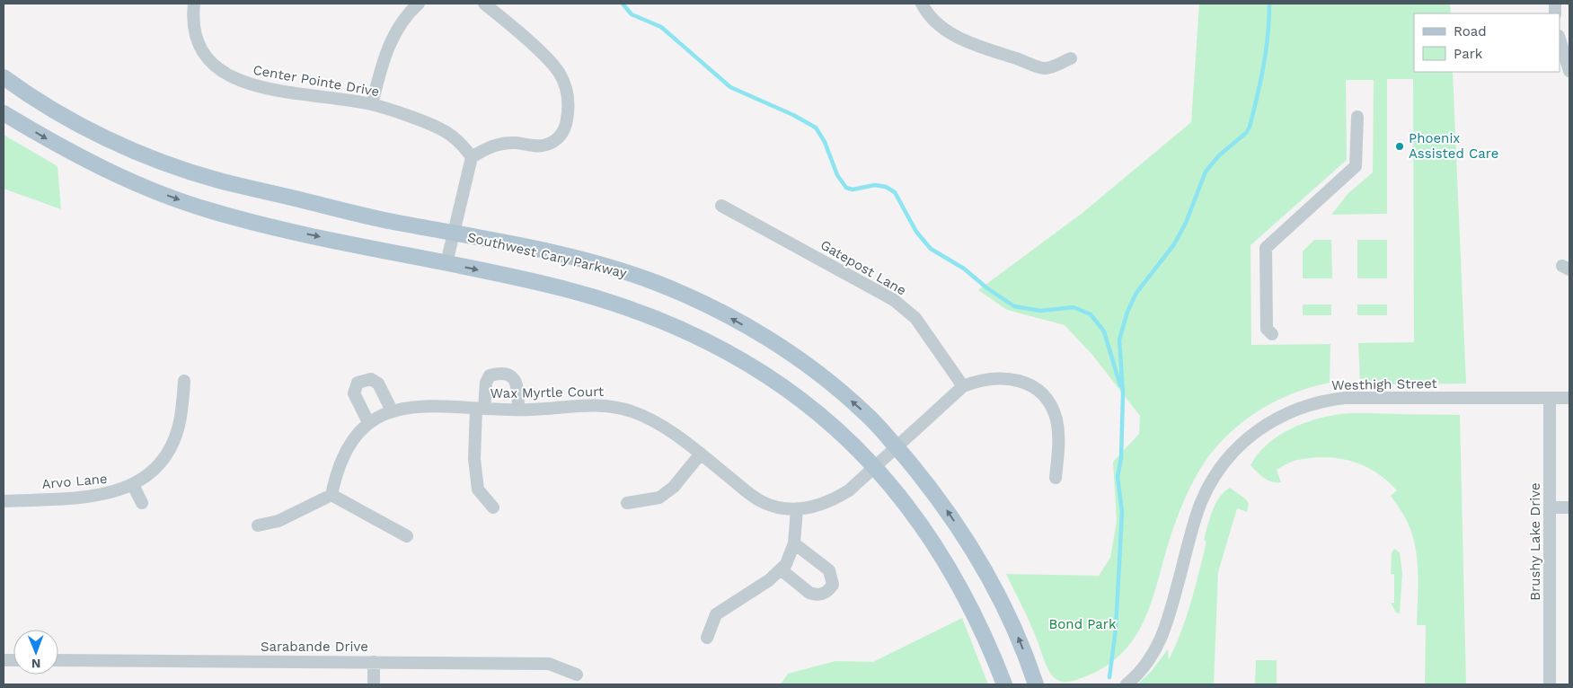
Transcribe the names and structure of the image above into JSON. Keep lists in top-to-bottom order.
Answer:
{
  "streets": {
    "main road": ["Southwest Cary Parkway"],
    "street": [
      "Center Pointe Drive",
      "Gatepost Lane",
      "Westhigh Street",
      "Wax Myrtle Court",
      "Arvo Lane",
      "Brushy Lake Drive",
      "Sarabande Drive"
    ]
  },
  "crossings": [
    ["Southwest Cary Parkway", "Wax Myrtle Court"],
    ["Gatepost Lane", "Wax Myrtle Court"],
    ["Westhigh Street", "Brushy Lake Drive"]
  ],
  "parks": ["Bond Park"],
  "places": ["Phoenix Assisted Care"],
  "legend": ["Road", "Park"],
  "north": "bottom"
}
